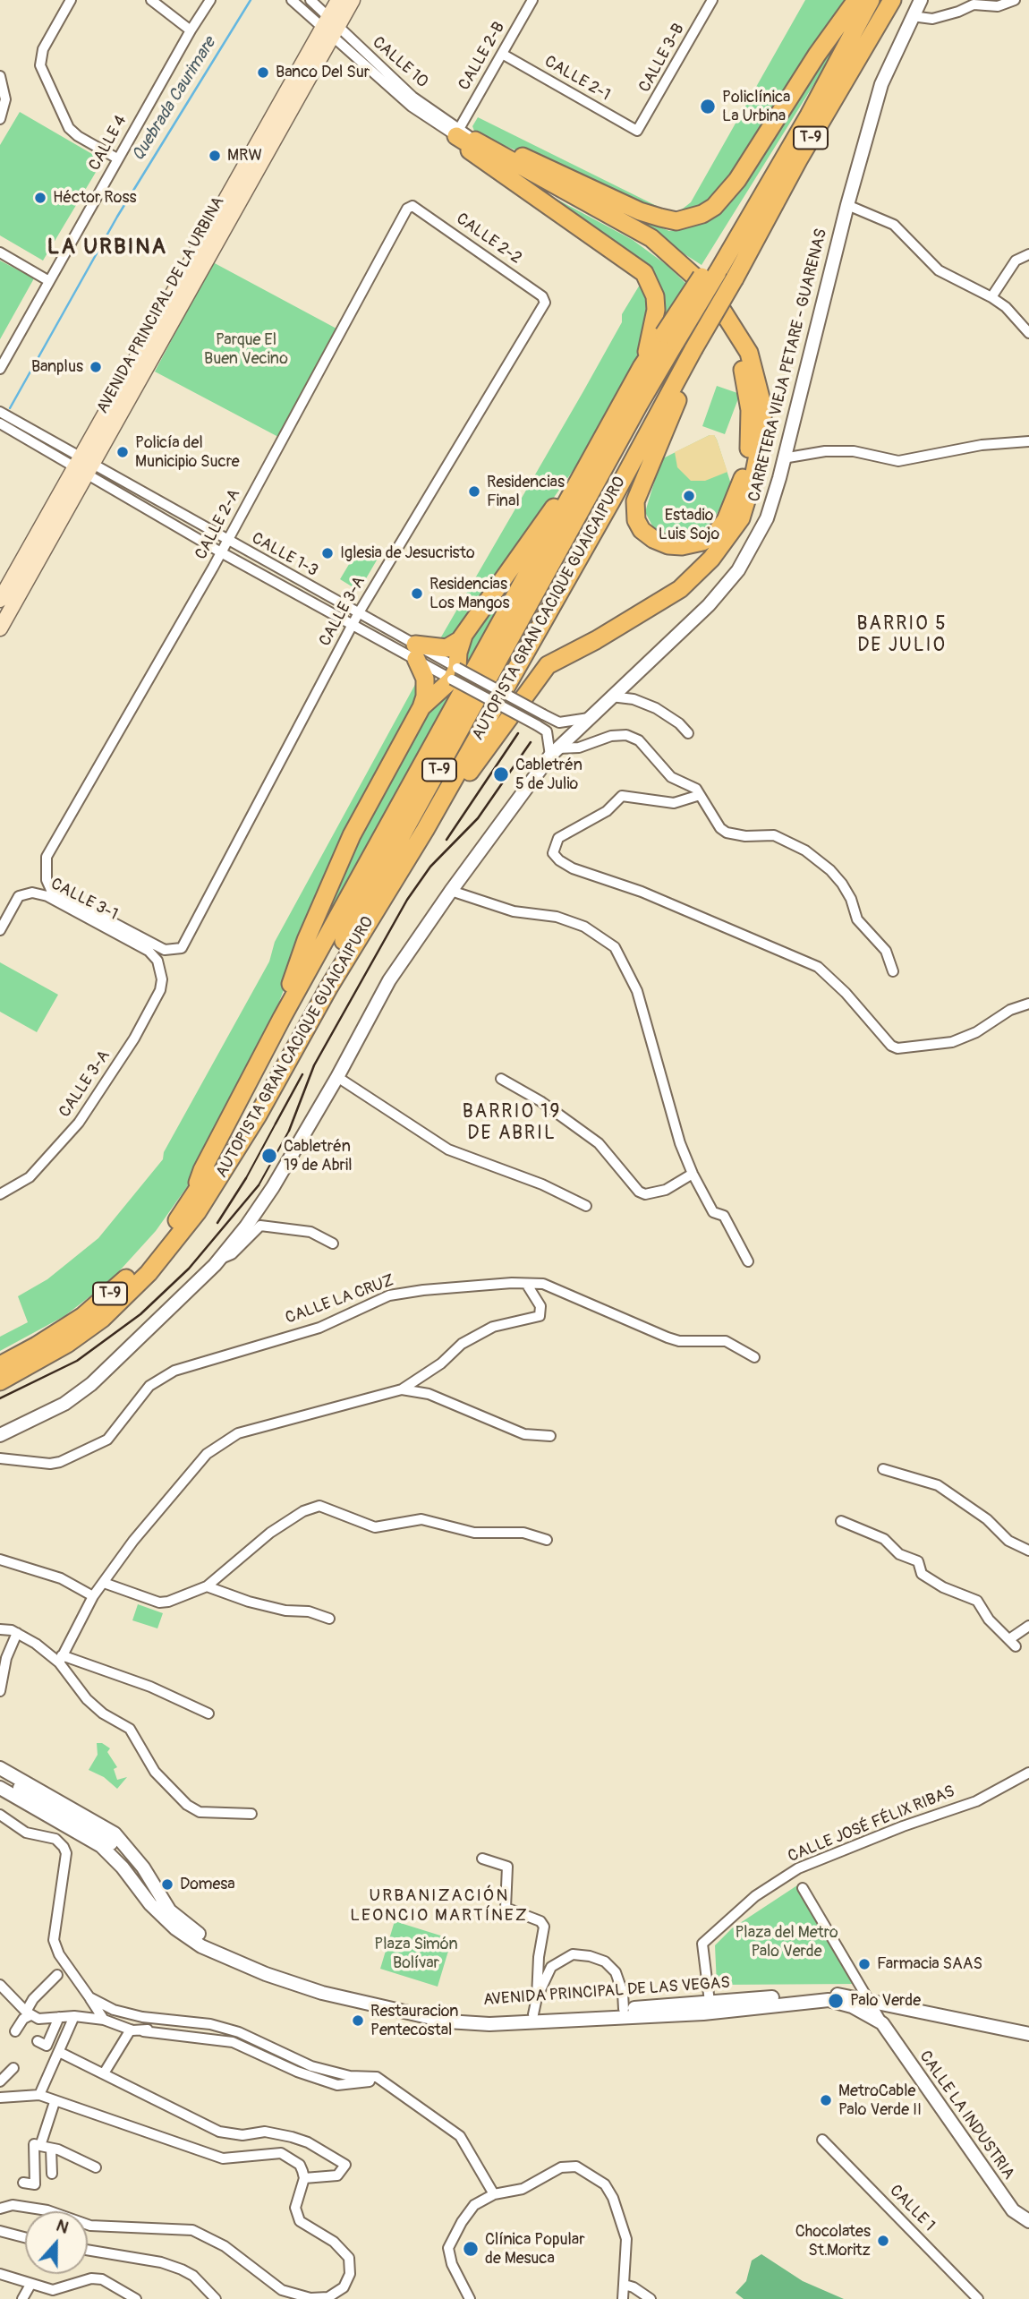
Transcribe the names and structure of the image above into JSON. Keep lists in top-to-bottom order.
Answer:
{
  "streets": {
    "highway": ["T-9", "AUTOPISTA GRAN CACIQUE GUAICAIPURO"],
    "main road": ["AVENIDA PRINCIPAL DE LA URBINA"],
    "street": [
      "CALLE 2-B",
      "CALLE 3-B",
      "CALLE 10",
      "CALLE 2-1",
      "CALLE 4",
      "CALLE 2-2",
      "CARRETERA VIEJA PETARE - GUARENAS",
      "CALLE 2-A",
      "CALLE 1-3",
      "CALLE 3-A",
      "CALLE 3-1",
      "CALLE LA CRUZ",
      "CALLE JOSÉ FÉLIX RIBAS",
      "AVENIDA PRINCIPAL DE LAS VEGAS",
      "CALLE LA INDUSTRIA",
      "CALLE 1"
    ]
  },
  "crossings": [
    ["CALLE 2-B", "CALLE 10"],
    ["CALLE 2-B", "CALLE 2-1"],
    ["CALLE 3-B", "CALLE 2-1"],
    ["CALLE 10", "AVENIDA PRINCIPAL DE LA URBINA"],
    ["CALLE 2-2", "CALLE 2-A"],
    ["CALLE 2-2", "CALLE 3-A"],
    ["AVENIDA PRINCIPAL DE LA URBINA", "CALLE 1-3"],
    ["CALLE 2-A", "CALLE 1-3"],
    ["CALLE 2-A", "CALLE 3-A"],
    ["CALLE 1-3", "CALLE 3-A"],
    ["CALLE 3-A", "CALLE 3-1"],
    ["CALLE JOSÉ FÉLIX RIBAS", "AVENIDA PRINCIPAL DE LAS VEGAS"],
    ["AVENIDA PRINCIPAL DE LAS VEGAS", "CALLE LA INDUSTRIA"]
  ],
  "districts": [
    "LA URBINA",
    "BARRIO 5 DE JULIO",
    "BARRIO 19 DE ABRIL",
    "URBANIZACIÓN LEONCIO MARTÍNEZ"
  ],
  "water": ["Quebrada Caurimare"],
  "parks": ["Parque El Buen Vecino", "Plaza del Metro Palo Verde", "Plaza Simón Bolívar"],
  "places": [
    "Banco Del Sur",
    "Policlínica La Urbina",
    "MRW",
    "Héctor Ross",
    "Banplus",
    "Policía del Municipio Sucre",
    "Residencias Final",
    "Estadio Luis Sojo",
    "Iglesia de Jesucristo",
    "Residencias Los Mangos",
    "Cabletrén 5 de Julio",
    "Cabletrén 19 de Abril",
    "Domesa",
    "Farmacia SAAS",
    "Palo Verde",
    "Restauracion Pentecostal",
    "MetroCable Palo Verde II",
    "Chocolates St.Moritz",
    "Clínica Popular de Mesuca"
  ],
  "north": "top"
}
